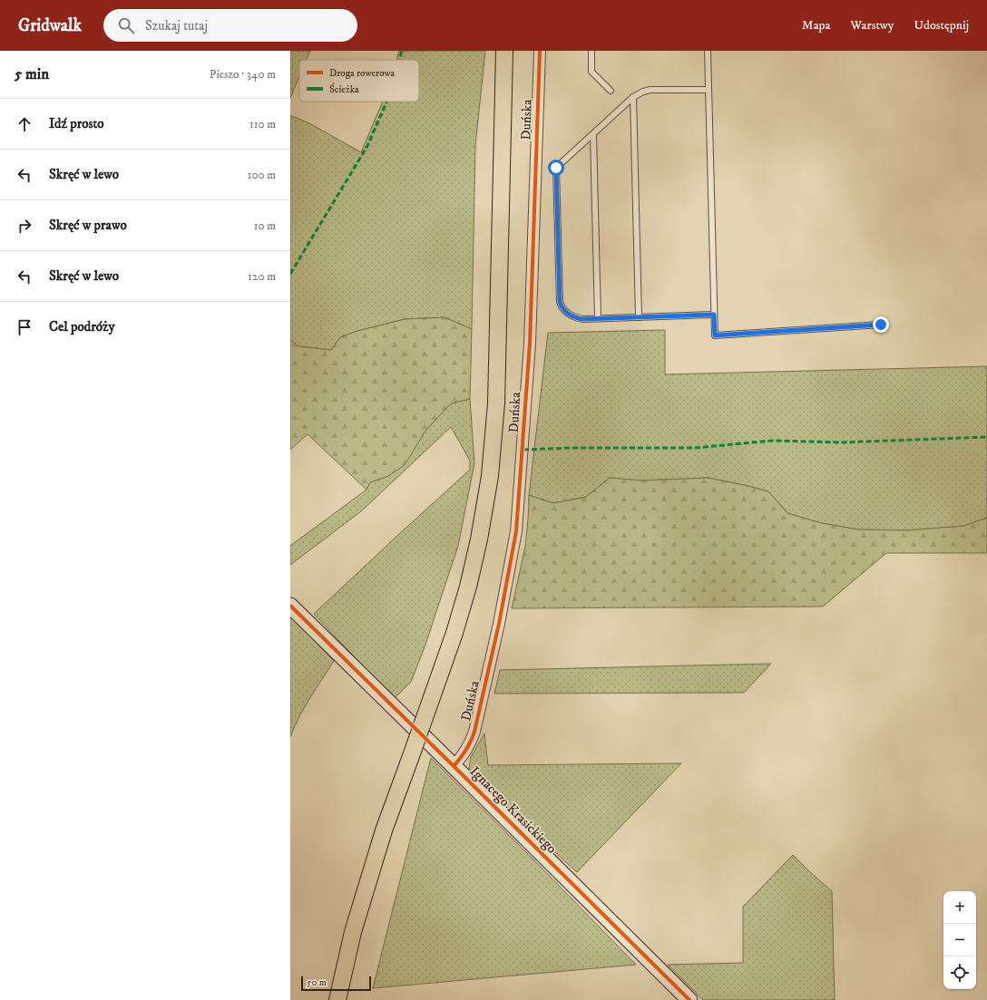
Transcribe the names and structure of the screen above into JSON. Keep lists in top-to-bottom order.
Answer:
{
  "streets": {
    "street": ["Duńska", "Ignacego Krasickiego"]
  },
  "crossings": [
    ["Duńska", "Ignacego Krasickiego"]
  ],
  "legend": ["Droga rowerowa", "Ścieżka"],
  "scale_bar": "50 m",
  "page": {
    "header": "Gridwalk",
    "search": "Szukaj tutaj",
    "nav": ["Mapa", "Warstwy", "Udostępnij"],
    "heading": ["5 min", "Pieszo · 340 m"],
    "list": [
      ["Idź prosto", "110 m"],
      ["Skręć w lewo", "100 m"],
      ["Skręć w prawo", "10 m"],
      ["Skręć w lewo", "120 m"],
      "Cel podróży"
    ],
    "map_buttons": ["+", "−"],
    "scale": "50 m"
  }
}
